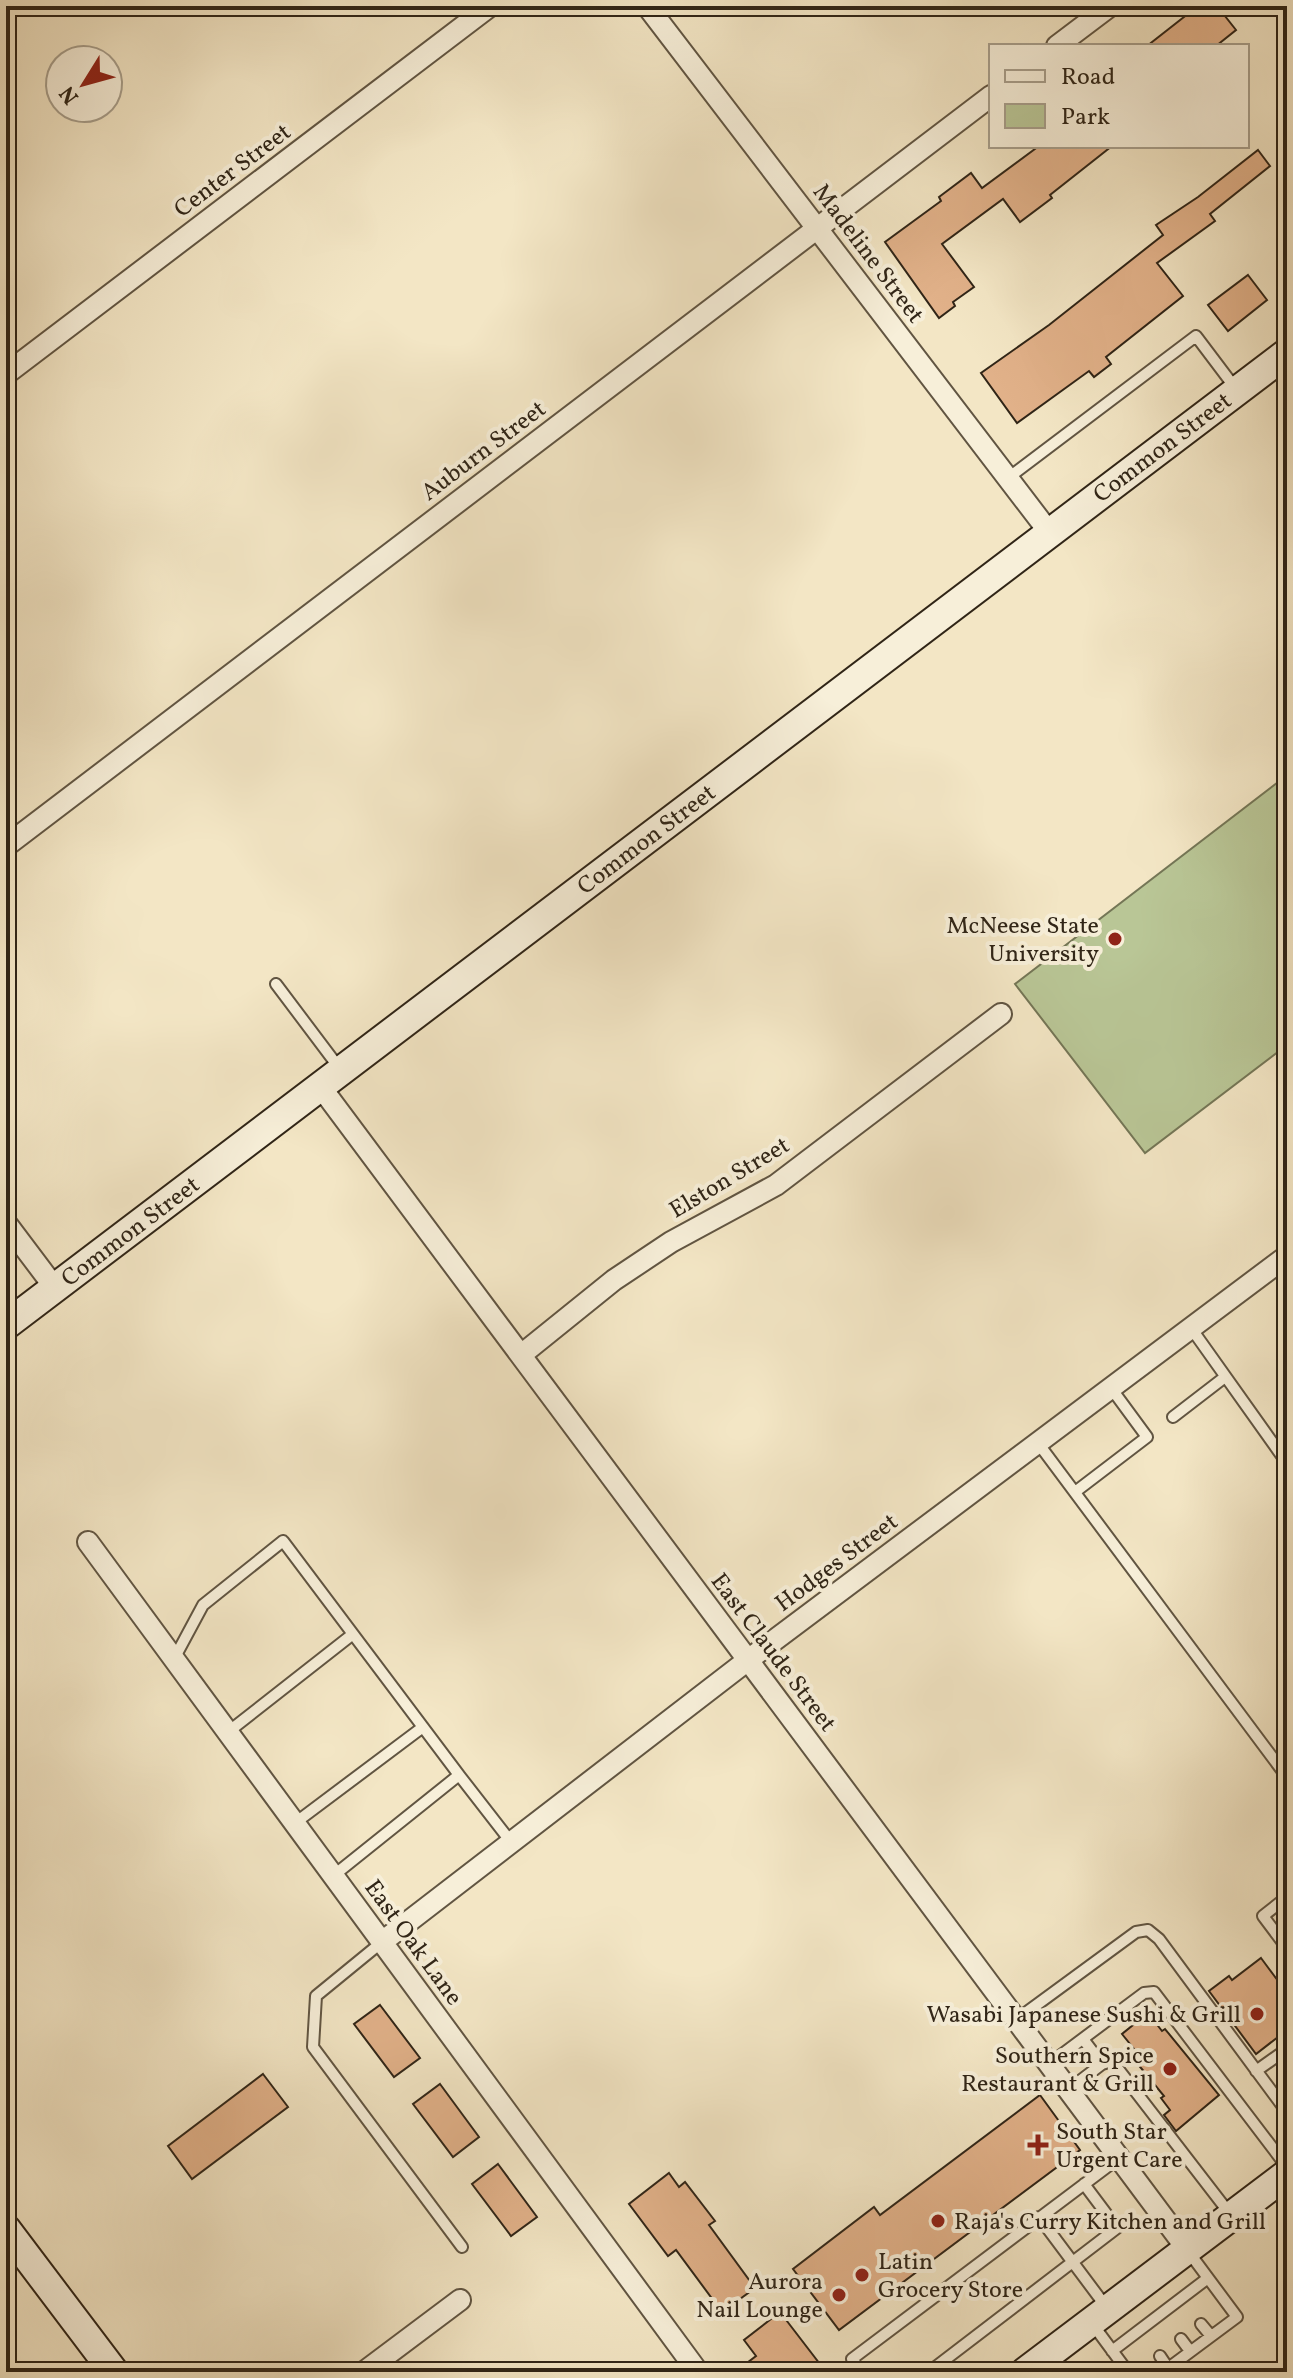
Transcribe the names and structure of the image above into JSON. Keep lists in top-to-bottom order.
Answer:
{
  "streets": {
    "street": [
      "Center Street",
      "Madeline Street",
      "Common Street",
      "Auburn Street",
      "Elston Street",
      "Hodges Street",
      "East Claude Street",
      "East Oak Lane"
    ]
  },
  "crossings": [
    ["Madeline Street", "Common Street"],
    ["Madeline Street", "Auburn Street"],
    ["Common Street", "East Claude Street"],
    ["Elston Street", "East Claude Street"],
    ["Hodges Street", "East Claude Street"],
    ["Hodges Street", "East Oak Lane"]
  ],
  "places": {
    "other": [
      "McNeese State University",
      "Wasabi Japanese Sushi & Grill",
      "Southern Spice Restaurant & Grill",
      "Raja's Curry Kitchen and Grill",
      "Latin Grocery Store",
      "Aurora Nail Lounge"
    ],
    "health": ["South Star Urgent Care"]
  },
  "legend": ["Road", "Park"],
  "north": "bottom left"
}
